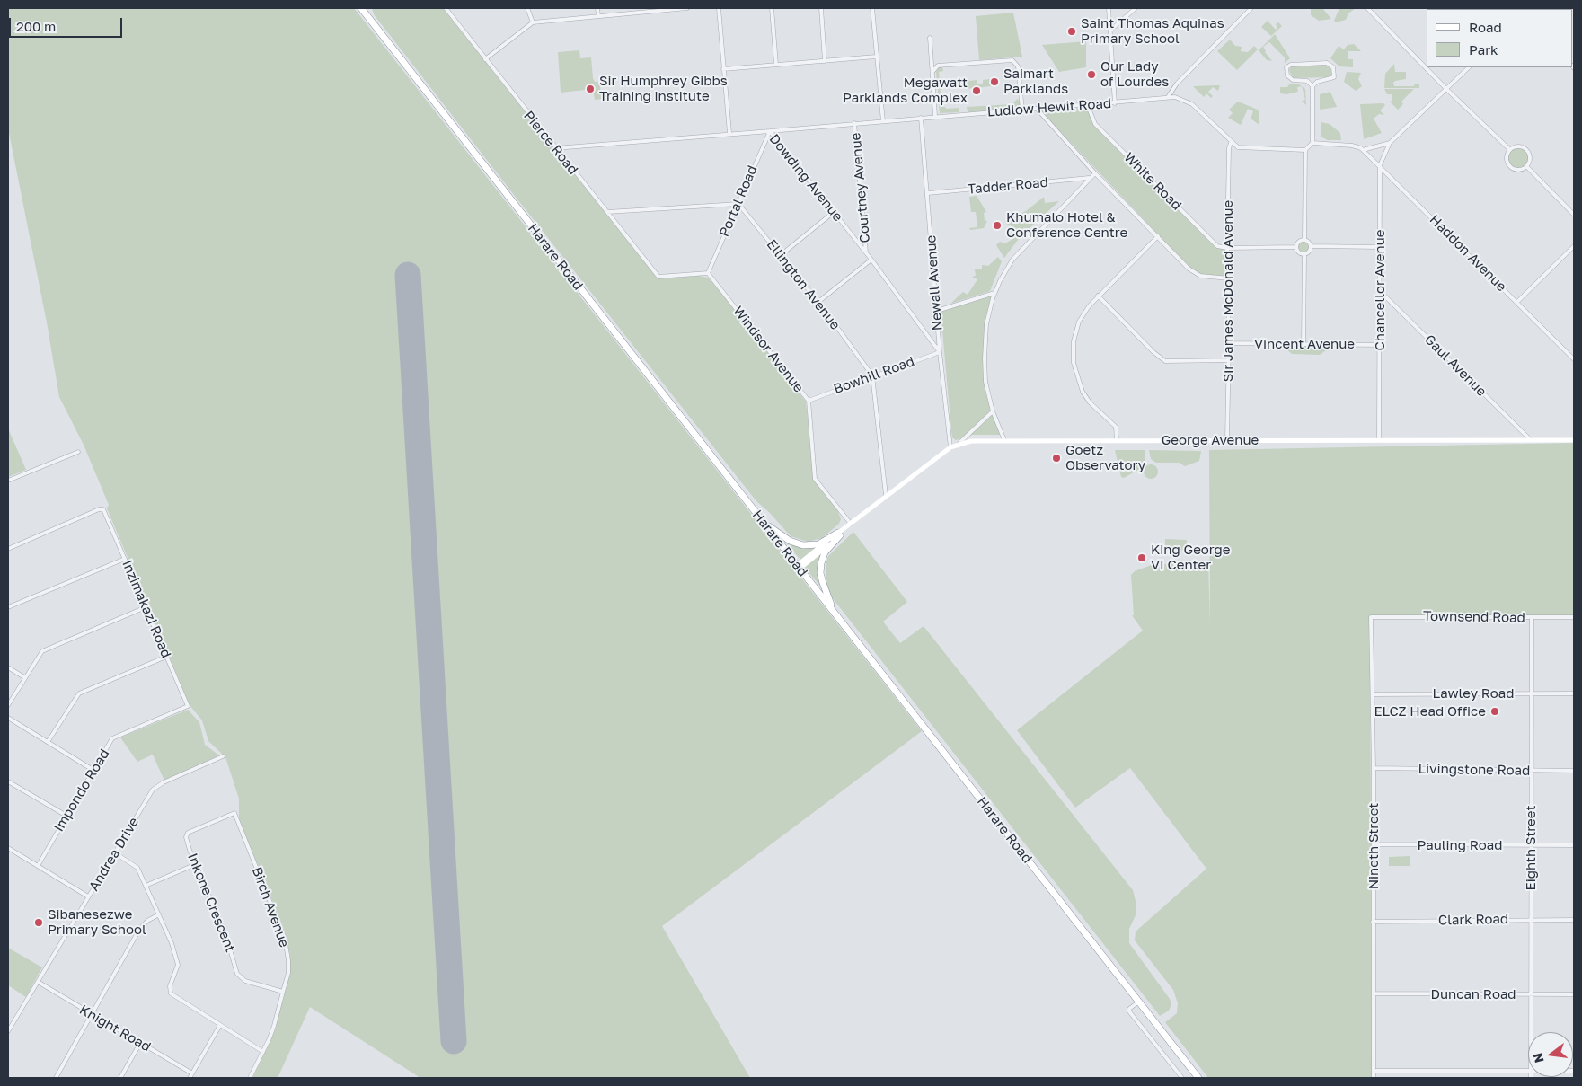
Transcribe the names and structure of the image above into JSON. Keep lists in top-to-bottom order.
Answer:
{
  "streets": {
    "highway": ["Harare Road"],
    "main road": ["George Avenue"],
    "street": [
      "Ludlow Hewit Road",
      "Pierce Road",
      "Dowding Avenue",
      "White Road",
      "Tadder Road",
      "Courtney Avenue",
      "Portal Road",
      "Haddon Avenue",
      "Newall Avenue",
      "Ellington Avenue",
      "Chancellor Avenue",
      "Sir James McDonald Avenue",
      "Vincent Avenue",
      "Windsor Avenue",
      "Gaul Avenue",
      "Bowhill Road",
      "Inzimakazi Road",
      "Townsend Road",
      "Lawley Road",
      "Livingstone Road",
      "Impondo Road",
      "Pauling Road",
      "Nineth Street",
      "Eighth Street",
      "Andrea Drive",
      "Inkone Crescent",
      "Birch Avenue",
      "Clark Road",
      "Duncan Road",
      "Knight Road"
    ]
  },
  "crossings": [
    ["Ludlow Hewit Road", "Dowding Avenue"],
    ["Ludlow Hewit Road", "White Road"],
    ["Ludlow Hewit Road", "Courtney Avenue"],
    ["Ludlow Hewit Road", "Portal Road"],
    ["Ludlow Hewit Road", "Newall Avenue"],
    ["Pierce Road", "Dowding Avenue"],
    ["Pierce Road", "Portal Road"],
    ["Pierce Road", "Windsor Avenue"],
    ["Dowding Avenue", "Courtney Avenue"],
    ["Dowding Avenue", "Portal Road"],
    ["Dowding Avenue", "Newall Avenue"],
    ["Dowding Avenue", "Bowhill Road"],
    ["White Road", "Sir James McDonald Avenue"],
    ["Tadder Road", "Newall Avenue"],
    ["Portal Road", "Ellington Avenue"],
    ["Portal Road", "Windsor Avenue"],
    ["Haddon Avenue", "Chancellor Avenue"],
    ["Harare Road", "George Avenue"],
    ["Newall Avenue", "Bowhill Road"],
    ["Newall Avenue", "George Avenue"],
    ["Ellington Avenue", "Bowhill Road"],
    ["Ellington Avenue", "George Avenue"],
    ["Chancellor Avenue", "Vincent Avenue"],
    ["Chancellor Avenue", "Gaul Avenue"],
    ["Chancellor Avenue", "George Avenue"],
    ["Sir James McDonald Avenue", "Vincent Avenue"],
    ["Sir James McDonald Avenue", "George Avenue"],
    ["Windsor Avenue", "Bowhill Road"],
    ["Windsor Avenue", "George Avenue"],
    ["Gaul Avenue", "George Avenue"],
    ["Inzimakazi Road", "Impondo Road"],
    ["Townsend Road", "Nineth Street"],
    ["Townsend Road", "Eighth Street"],
    ["Lawley Road", "Nineth Street"],
    ["Lawley Road", "Eighth Street"],
    ["Livingstone Road", "Nineth Street"],
    ["Livingstone Road", "Eighth Street"],
    ["Pauling Road", "Nineth Street"],
    ["Pauling Road", "Eighth Street"],
    ["Nineth Street", "Clark Road"],
    ["Nineth Street", "Duncan Road"],
    ["Eighth Street", "Clark Road"],
    ["Eighth Street", "Duncan Road"],
    ["Andrea Drive", "Knight Road"],
    ["Inkone Crescent", "Birch Avenue"]
  ],
  "places": [
    "Saint Thomas Aquinas Primary School",
    "Our Lady of Lourdes",
    "Saimart Parklands",
    "Sir Humphrey Gibbs Training institute",
    "Megawatt Parklands Complex",
    "Khumalo Hotel & Conference Centre",
    "Goetz Observatory",
    "King George VI Center",
    "ELCZ Head Office",
    "Sibanesezwe Primary School"
  ],
  "legend": ["Road", "Park"],
  "scale_bar": "200 m",
  "north": "left"
}
